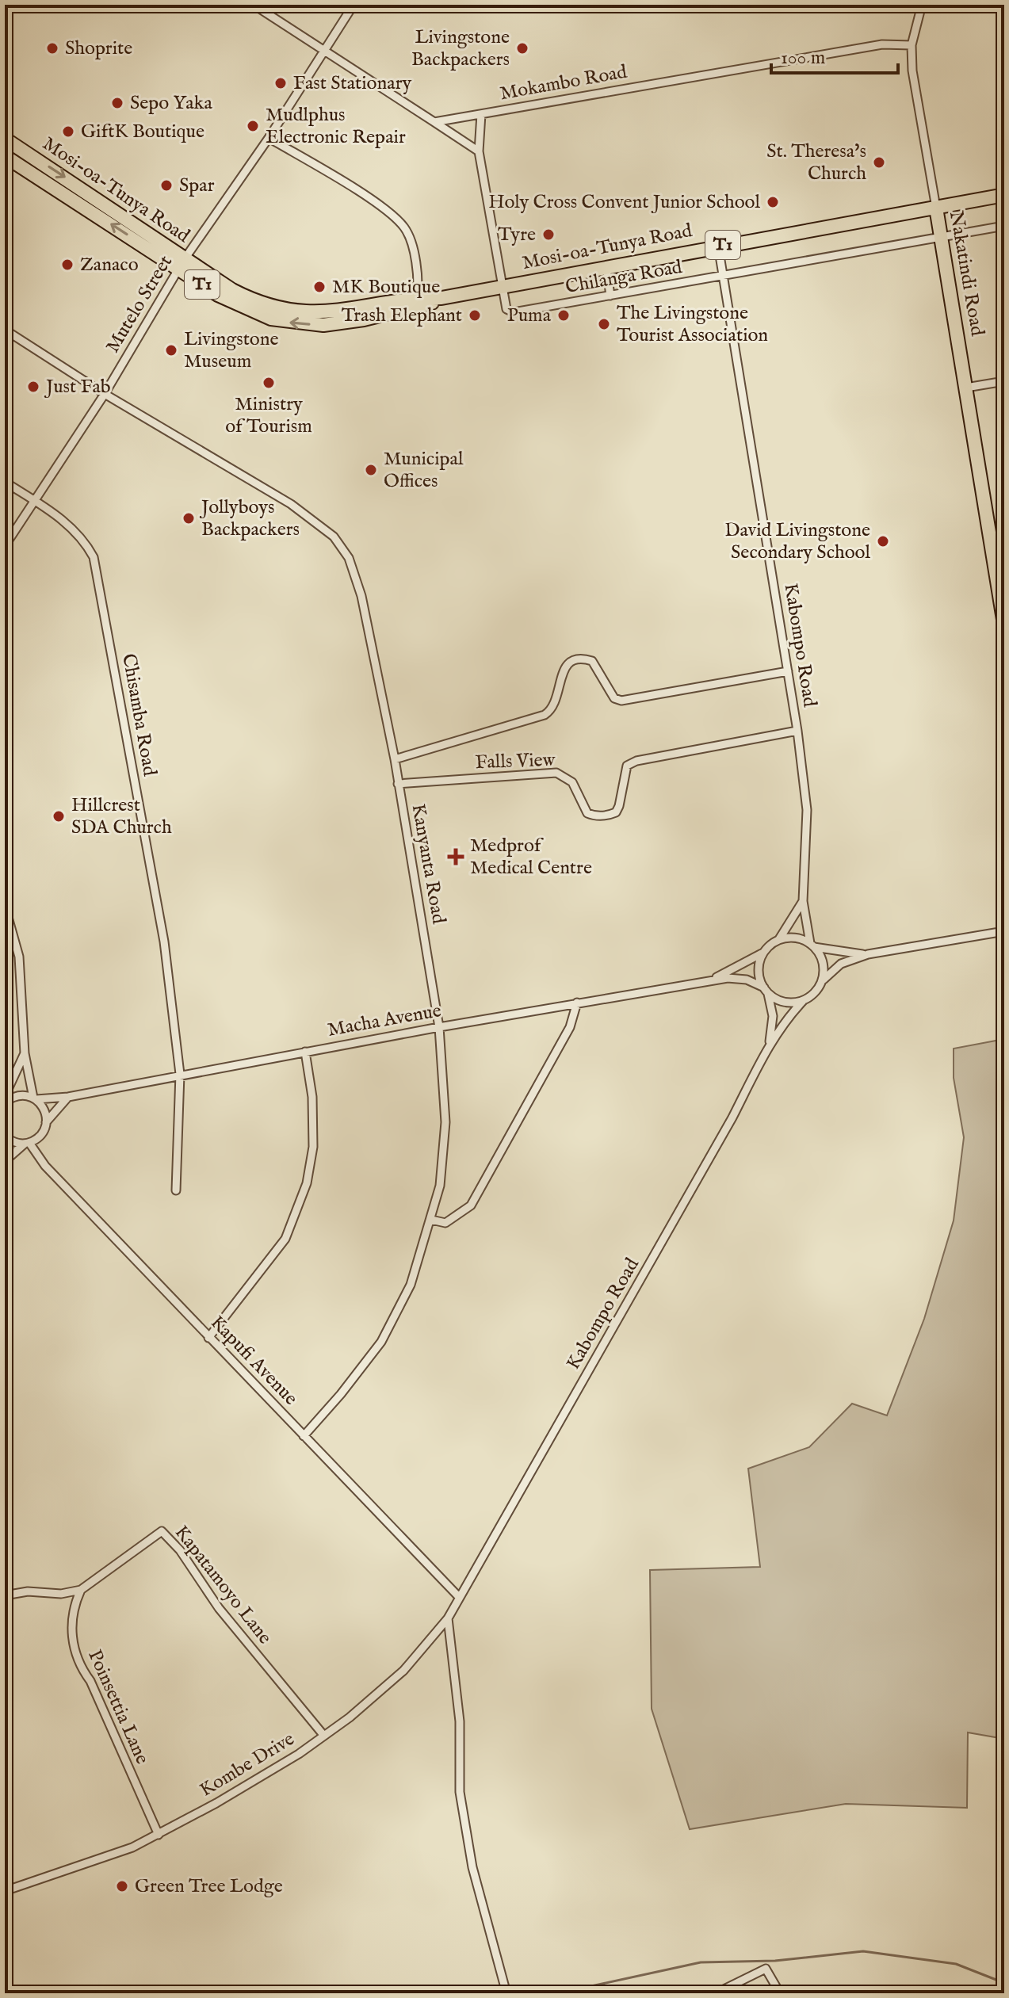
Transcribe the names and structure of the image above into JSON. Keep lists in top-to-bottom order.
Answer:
{
  "streets": {
    "highway": ["Mosi-oa-Tunya Road", "T1", "Nakatindi Road"],
    "street": [
      "Mokambo Road",
      "Chilanga Road",
      "Mutelo Street",
      "Kabompo Road",
      "Chisamba Road",
      "Falls View",
      "Kanyanta Road",
      "Macha Avenue",
      "Kapufi Avenue",
      "Kapatamoyo Lane",
      "Poinsettia Lane",
      "Kombe Drive"
    ]
  },
  "crossings": [
    ["Mokambo Road", "Nakatindi Road"],
    ["Mokambo Road", "Chilanga Road"],
    ["Mosi-oa-Tunya Road", "Nakatindi Road"],
    ["Mosi-oa-Tunya Road", "Chilanga Road"],
    ["Mosi-oa-Tunya Road", "Mutelo Street"],
    ["Mosi-oa-Tunya Road", "Kabompo Road"],
    ["Nakatindi Road", "Chilanga Road"],
    ["Chilanga Road", "Kabompo Road"],
    ["Mutelo Street", "Chisamba Road"],
    ["Mutelo Street", "Kanyanta Road"],
    ["Kabompo Road", "Falls View"],
    ["Kabompo Road", "Macha Avenue"],
    ["Kabompo Road", "Kapufi Avenue"],
    ["Kabompo Road", "Kombe Drive"],
    ["Chisamba Road", "Macha Avenue"],
    ["Falls View", "Kanyanta Road"],
    ["Kanyanta Road", "Macha Avenue"],
    ["Kanyanta Road", "Kapufi Avenue"],
    ["Kapufi Avenue", "Kombe Drive"],
    ["Kapatamoyo Lane", "Poinsettia Lane"],
    ["Kapatamoyo Lane", "Kombe Drive"],
    ["Poinsettia Lane", "Kombe Drive"]
  ],
  "places": {
    "other": [
      "Shoprite",
      "Livingstone Backpackers",
      "Fast Stationary",
      "Sepo Yaka",
      "Mudlphus Electronic Repair",
      "GiftK Boutique",
      "St. Theresa's Church",
      "Spar",
      "Holy Cross Convent Junior School",
      "Tyre",
      "Zanaco",
      "MK Boutique",
      "Trash Elephant",
      "Puma",
      "The Livingstone Tourist Association",
      "Livingstone Museum",
      "Ministry of Tourism",
      "Just Fab",
      "Municipal Offices",
      "Jollyboys Backpackers",
      "David Livingstone Secondary School",
      "Hillcrest SDA Church",
      "Green Tree Lodge"
    ],
    "health": ["Medprof Medical Centre"]
  },
  "scale_bar": "100 m"
}
